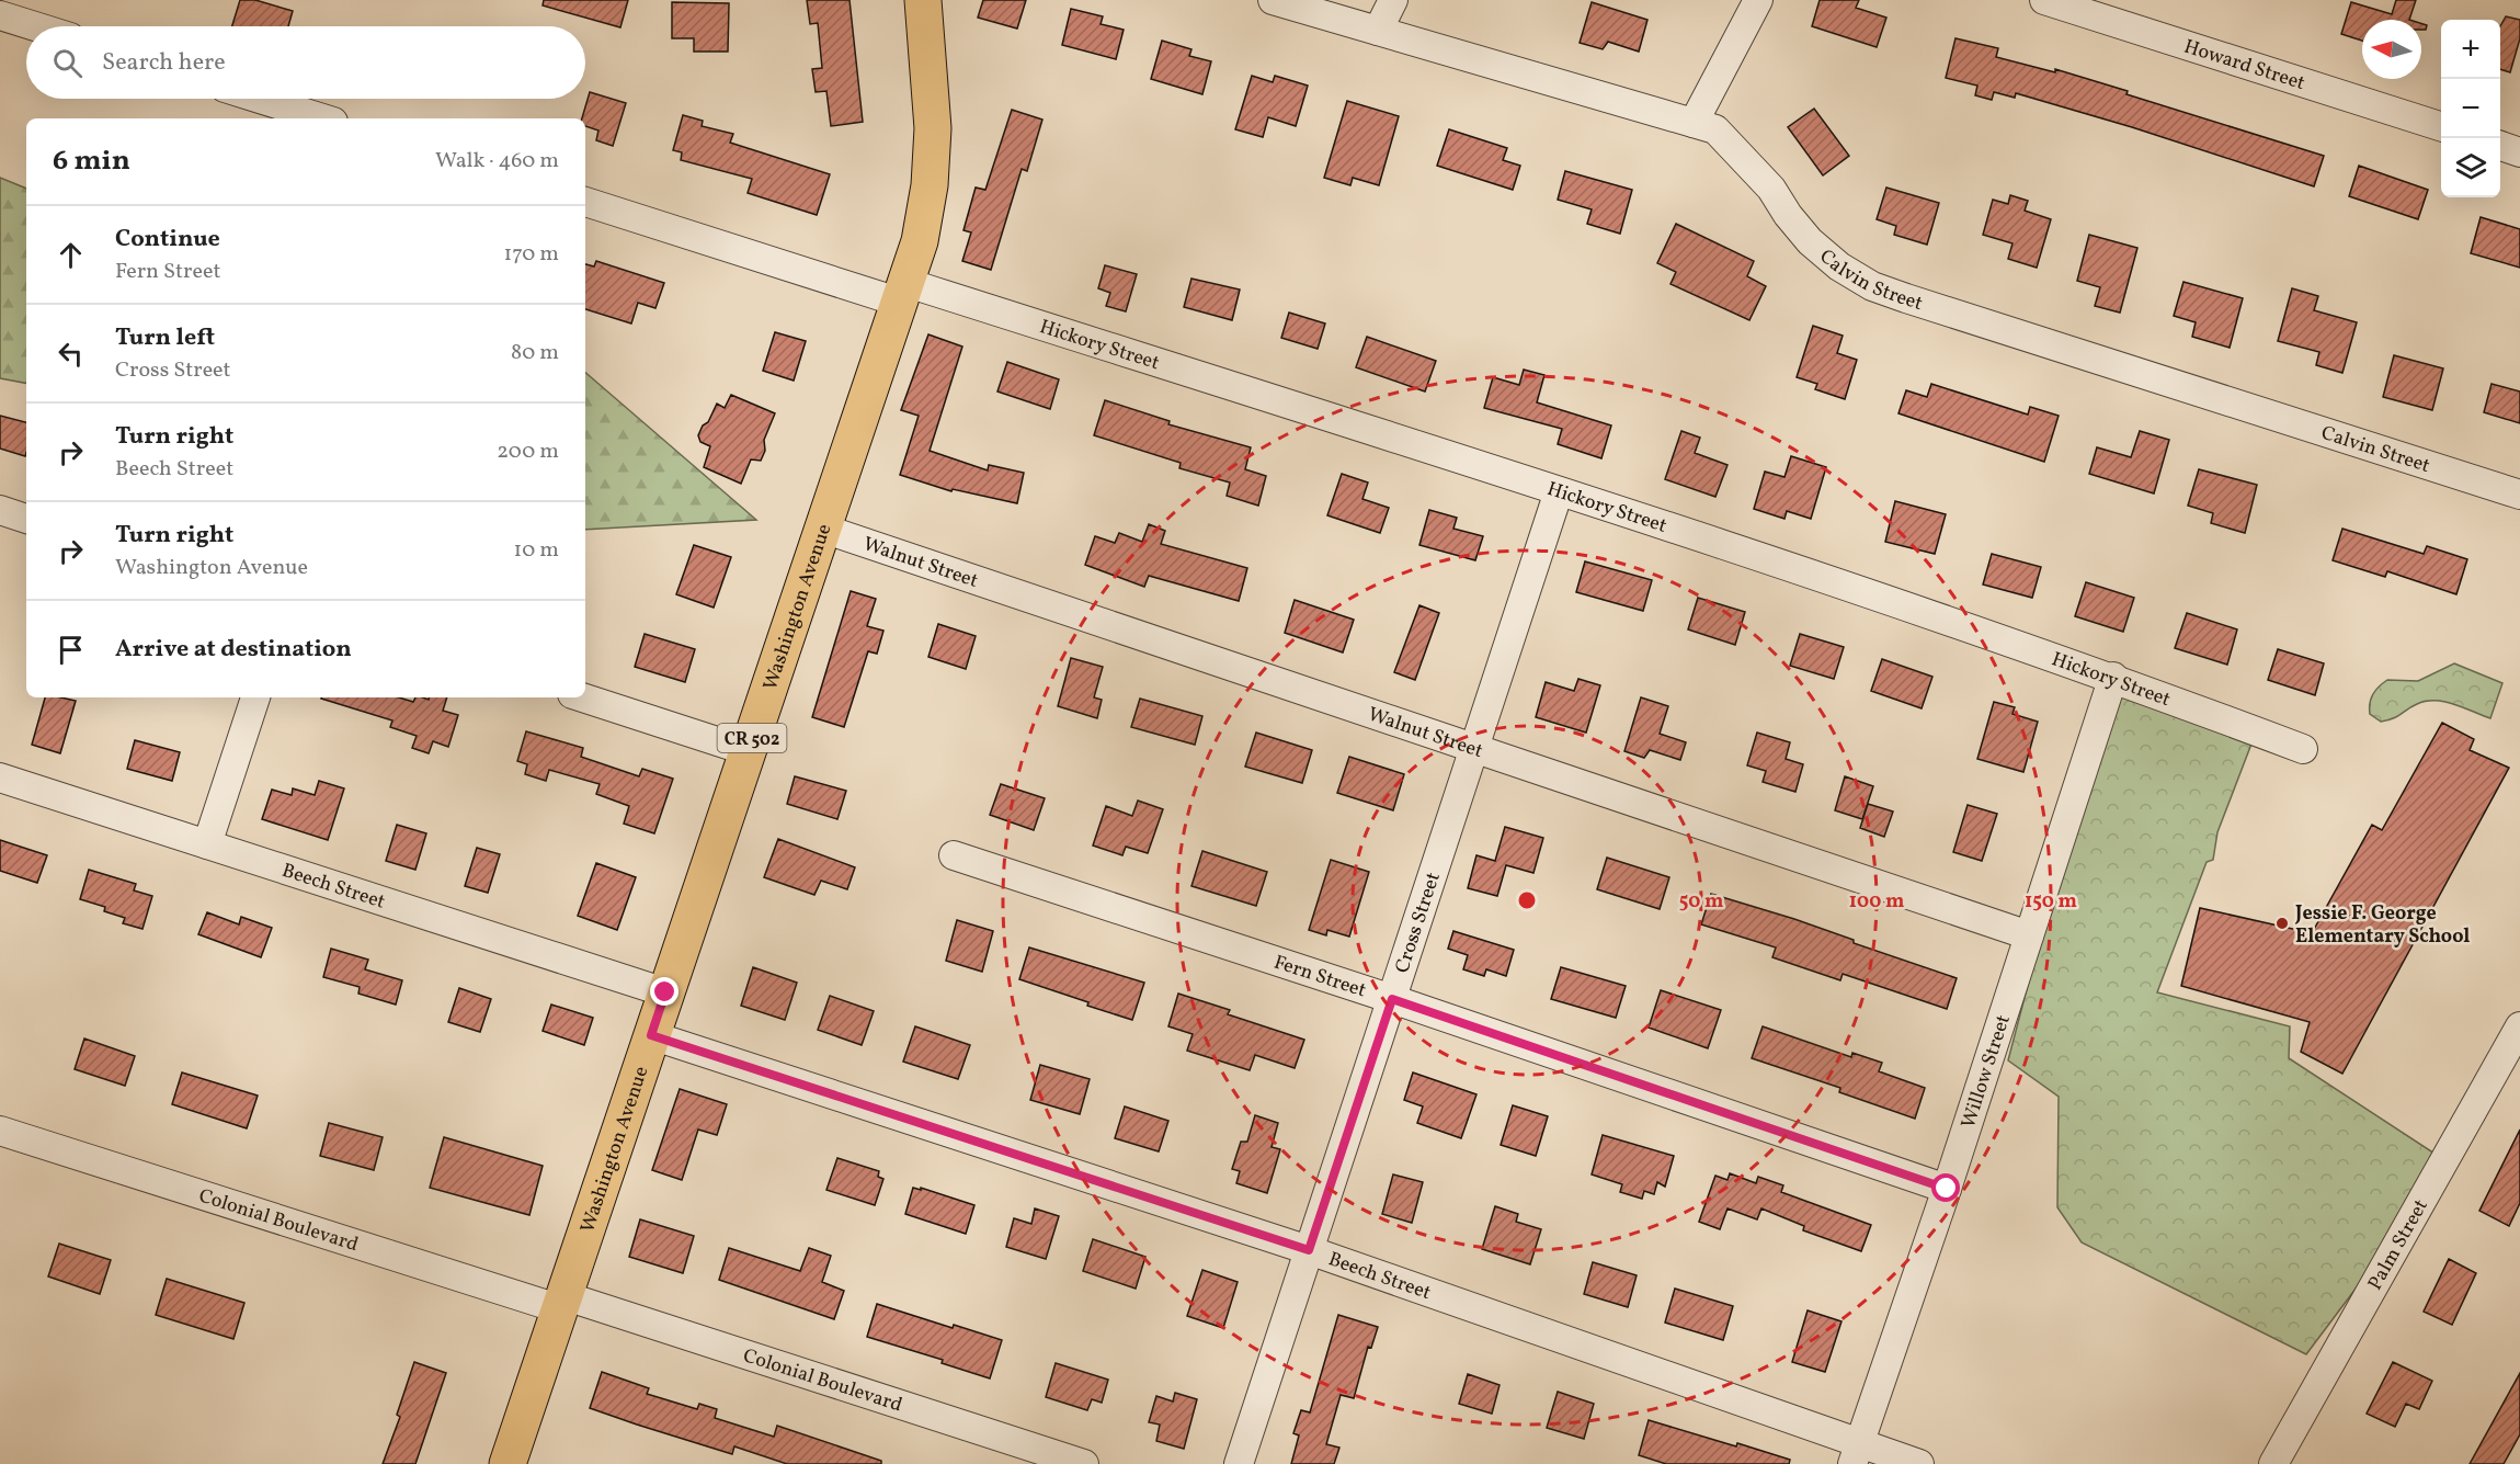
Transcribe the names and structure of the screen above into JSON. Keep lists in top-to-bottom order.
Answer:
{
  "streets": {
    "main road": ["Washington Avenue", "CR 502"],
    "street": [
      "Howard Street",
      "Calvin Street",
      "Hickory Street",
      "Walnut Street",
      "Beech Street",
      "Cross Street",
      "Fern Street",
      "Willow Street",
      "Colonial Boulevard",
      "Palm Street"
    ]
  },
  "crossings": [
    ["Hickory Street", "Washington Avenue"],
    ["Hickory Street", "Cross Street"],
    ["Hickory Street", "Willow Street"],
    ["Walnut Street", "Washington Avenue"],
    ["Walnut Street", "Cross Street"],
    ["Walnut Street", "Willow Street"],
    ["Washington Avenue", "Beech Street"],
    ["Washington Avenue", "Colonial Boulevard"],
    ["Beech Street", "Cross Street"],
    ["Beech Street", "Willow Street"],
    ["Cross Street", "Fern Street"],
    ["Fern Street", "Willow Street"]
  ],
  "places": ["Jessie F. George Elementary School"],
  "north": "left",
  "page": {
    "map_buttons": ["+", "−"],
    "search": "Search here",
    "heading": ["6 min", "Walk · 460 m"],
    "list": [
      ["Continue", "Fern Street", "170 m"],
      ["Turn left", "Cross Street", "80 m"],
      ["Turn right", "Beech Street", "200 m"],
      ["Turn right", "Washington Avenue", "10 m"],
      "Arrive at destination"
    ]
  },
  "rings": ["50 m", "100 m", "150 m"]
}
